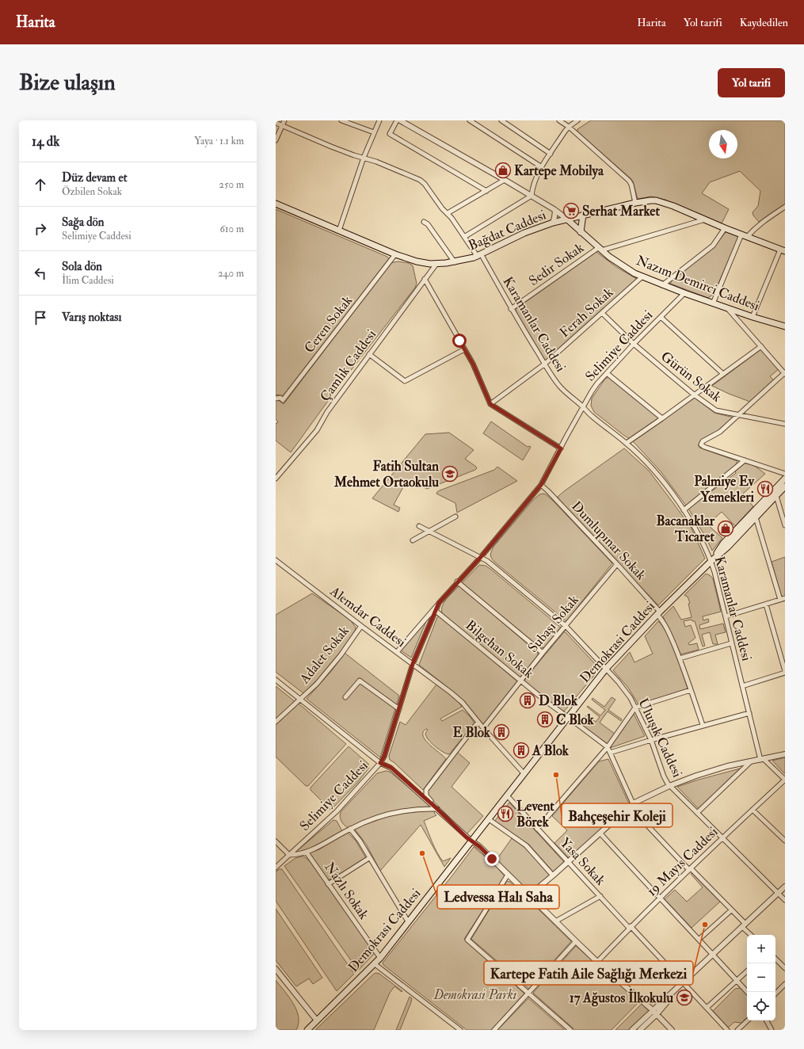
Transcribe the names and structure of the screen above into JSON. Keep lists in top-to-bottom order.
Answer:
{
  "streets": {
    "main road": ["Bağdat Caddesi", "Nazım Demirci Caddesi", "Demokrasi Caddesi"],
    "street": [
      "Sedir Sokak",
      "Ferah Sokak",
      "Ceren Sokak",
      "Karamanlar Caddesi",
      "Selimiye Caddesi",
      "Çamlık Caddesi",
      "Gürün Sokak",
      "Dumlupınar Sokak",
      "Alemdar Caddesi",
      "Subaşı Sokak",
      "Bilgehan Sokak",
      "Adalet Sokak",
      "Uluışık Caddesi",
      "Yasa Sokak",
      "19 Mayıs Caddesi",
      "Nazlı Sokak"
    ]
  },
  "crossings": [
    ["Bağdat Caddesi", "Sedir Sokak"],
    ["Bağdat Caddesi", "Nazım Demirci Caddesi"],
    ["Bağdat Caddesi", "Ceren Sokak"],
    ["Bağdat Caddesi", "Karamanlar Caddesi"],
    ["Bağdat Caddesi", "Çamlık Caddesi"],
    ["Sedir Sokak", "Nazım Demirci Caddesi"],
    ["Sedir Sokak", "Karamanlar Caddesi"],
    ["Nazım Demirci Caddesi", "Ferah Sokak"],
    ["Nazım Demirci Caddesi", "Selimiye Caddesi"],
    ["Ferah Sokak", "Karamanlar Caddesi"],
    ["Ferah Sokak", "Gürün Sokak"],
    ["Karamanlar Caddesi", "Selimiye Caddesi"],
    ["Karamanlar Caddesi", "Demokrasi Caddesi"],
    ["Selimiye Caddesi", "Gürün Sokak"],
    ["Selimiye Caddesi", "Dumlupınar Sokak"],
    ["Selimiye Caddesi", "Alemdar Caddesi"],
    ["Selimiye Caddesi", "Bilgehan Sokak"],
    ["Selimiye Caddesi", "Uluışık Caddesi"],
    ["Dumlupınar Sokak", "Subaşı Sokak"],
    ["Dumlupınar Sokak", "Demokrasi Caddesi"],
    ["Alemdar Caddesi", "Subaşı Sokak"],
    ["Alemdar Caddesi", "Demokrasi Caddesi"],
    ["Alemdar Caddesi", "Adalet Sokak"],
    ["Subaşı Sokak", "Bilgehan Sokak"],
    ["Subaşı Sokak", "Uluışık Caddesi"],
    ["Demokrasi Caddesi", "Bilgehan Sokak"],
    ["Demokrasi Caddesi", "Uluışık Caddesi"],
    ["Demokrasi Caddesi", "Yasa Sokak"],
    ["Demokrasi Caddesi", "Nazlı Sokak"],
    ["Bilgehan Sokak", "19 Mayıs Caddesi"],
    ["Uluışık Caddesi", "19 Mayıs Caddesi"],
    ["Yasa Sokak", "19 Mayıs Caddesi"]
  ],
  "parks": ["Demokrasi Parkı"],
  "places": {
    "shop": ["Kartepe Mobilya", "Bacanaklar Ticaret"],
    "supermarket": ["Serhat Market"],
    "school or university": ["Fatih Sultan Mehmet Ortaokulu", "17 Ağustos İlkokulu"],
    "restaurant": ["Palmiye Ev Yemekleri", "Levent Börek"],
    "building": [
      "D Blok",
      "C Blok",
      "E Blok",
      "A Blok"
    ],
    "other": ["Bahçeşehir Koleji", "Ledvessa Halı Saha", "Kartepe Fatih Aile Sağlığı Merkezi"]
  },
  "north": "bottom",
  "page": {
    "header": "Harita",
    "nav": ["Harita", "Yol tarifi", "Kaydedilen"],
    "buttons": "Yol tarifi",
    "title": "Bize ulaşın",
    "heading": ["14 dk", "Yaya · 1.1 km"],
    "list": [
      ["Düz devam et", "Özbilen Sokak", "250 m"],
      ["Sağa dön", "Selimiye Caddesi", "610 m"],
      ["Sola dön", "İlim Caddesi", "240 m"],
      "Varış noktası"
    ],
    "map_buttons": ["+", "−"]
  }
}
